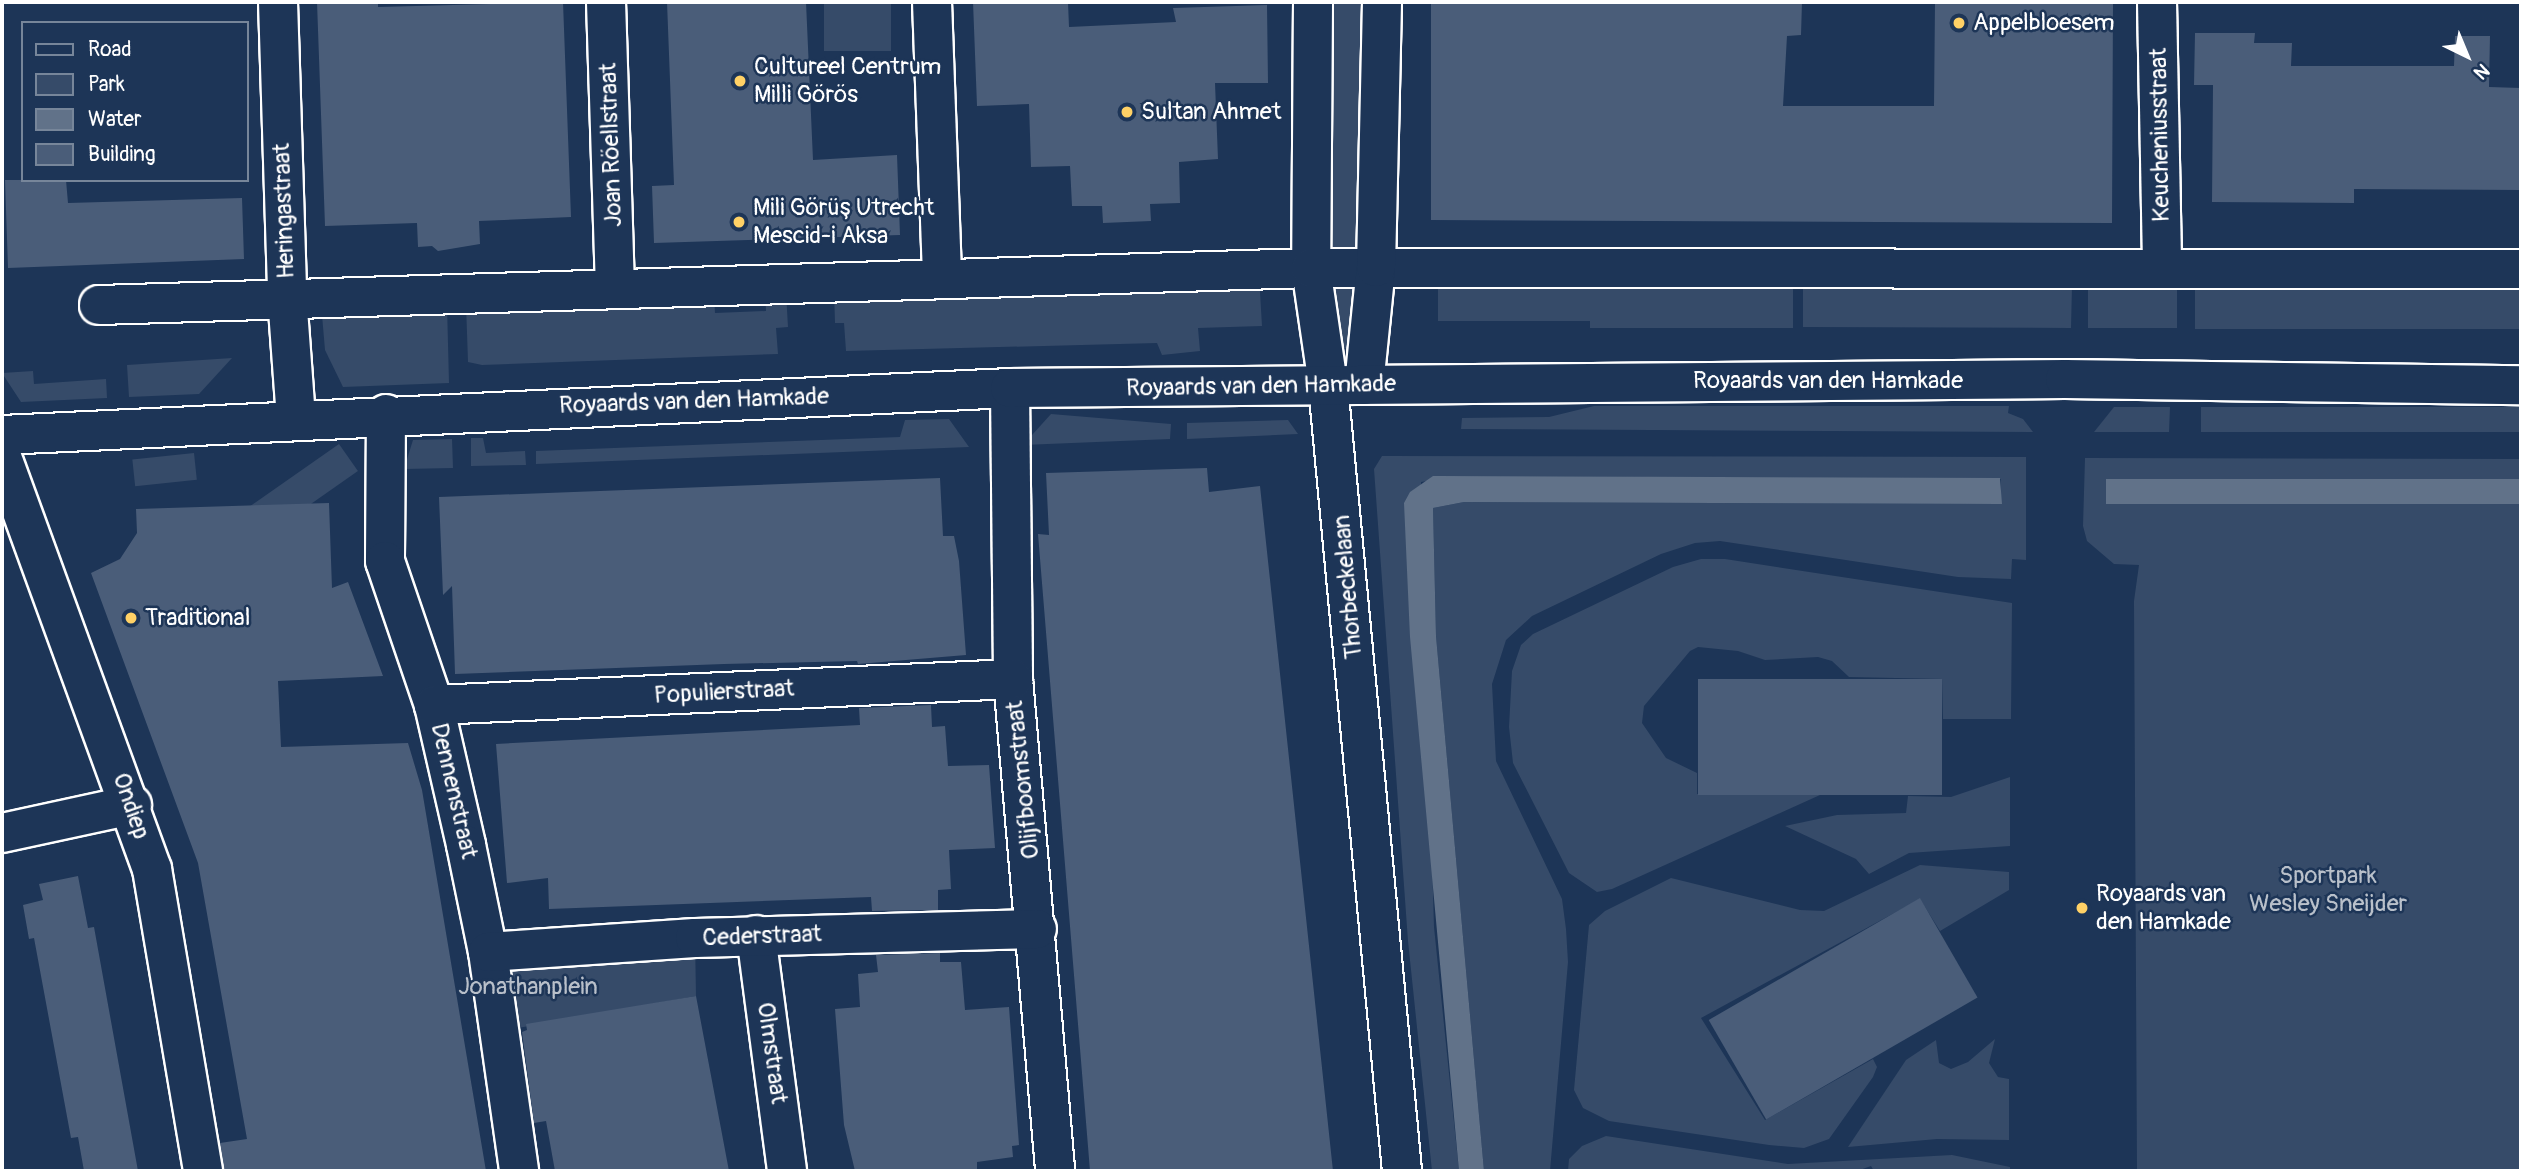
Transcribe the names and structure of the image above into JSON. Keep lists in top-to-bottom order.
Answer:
{
  "streets": {
    "street": [
      "Keucheniusstraat",
      "Joan Röellstraat",
      "Heringastraat",
      "Royaards van den Hamkade",
      "Thorbeckelaan",
      "Populierstraat",
      "Olijfboomstraat",
      "Dennenstraat",
      "Ondiep",
      "Cederstraat",
      "Olmstraat"
    ]
  },
  "crossings": [
    ["Heringastraat", "Royaards van den Hamkade"],
    ["Royaards van den Hamkade", "Thorbeckelaan"],
    ["Royaards van den Hamkade", "Olijfboomstraat"],
    ["Royaards van den Hamkade", "Dennenstraat"],
    ["Populierstraat", "Olijfboomstraat"],
    ["Populierstraat", "Dennenstraat"],
    ["Olijfboomstraat", "Cederstraat"],
    ["Dennenstraat", "Cederstraat"],
    ["Cederstraat", "Olmstraat"]
  ],
  "parks": ["Sportpark Wesley Sneijder", "Jonathanplein"],
  "places": [
    "Appelbloesem",
    "Cultureel Centrum Milli Görös",
    "Sultan Ahmet",
    "Mili Görüş Utrecht Mescid-i Aksa",
    "Traditional",
    "Royaards van den Hamkade"
  ],
  "legend": [
    "Road",
    "Park",
    "Water",
    "Building"
  ],
  "north": "bottom right"
}
